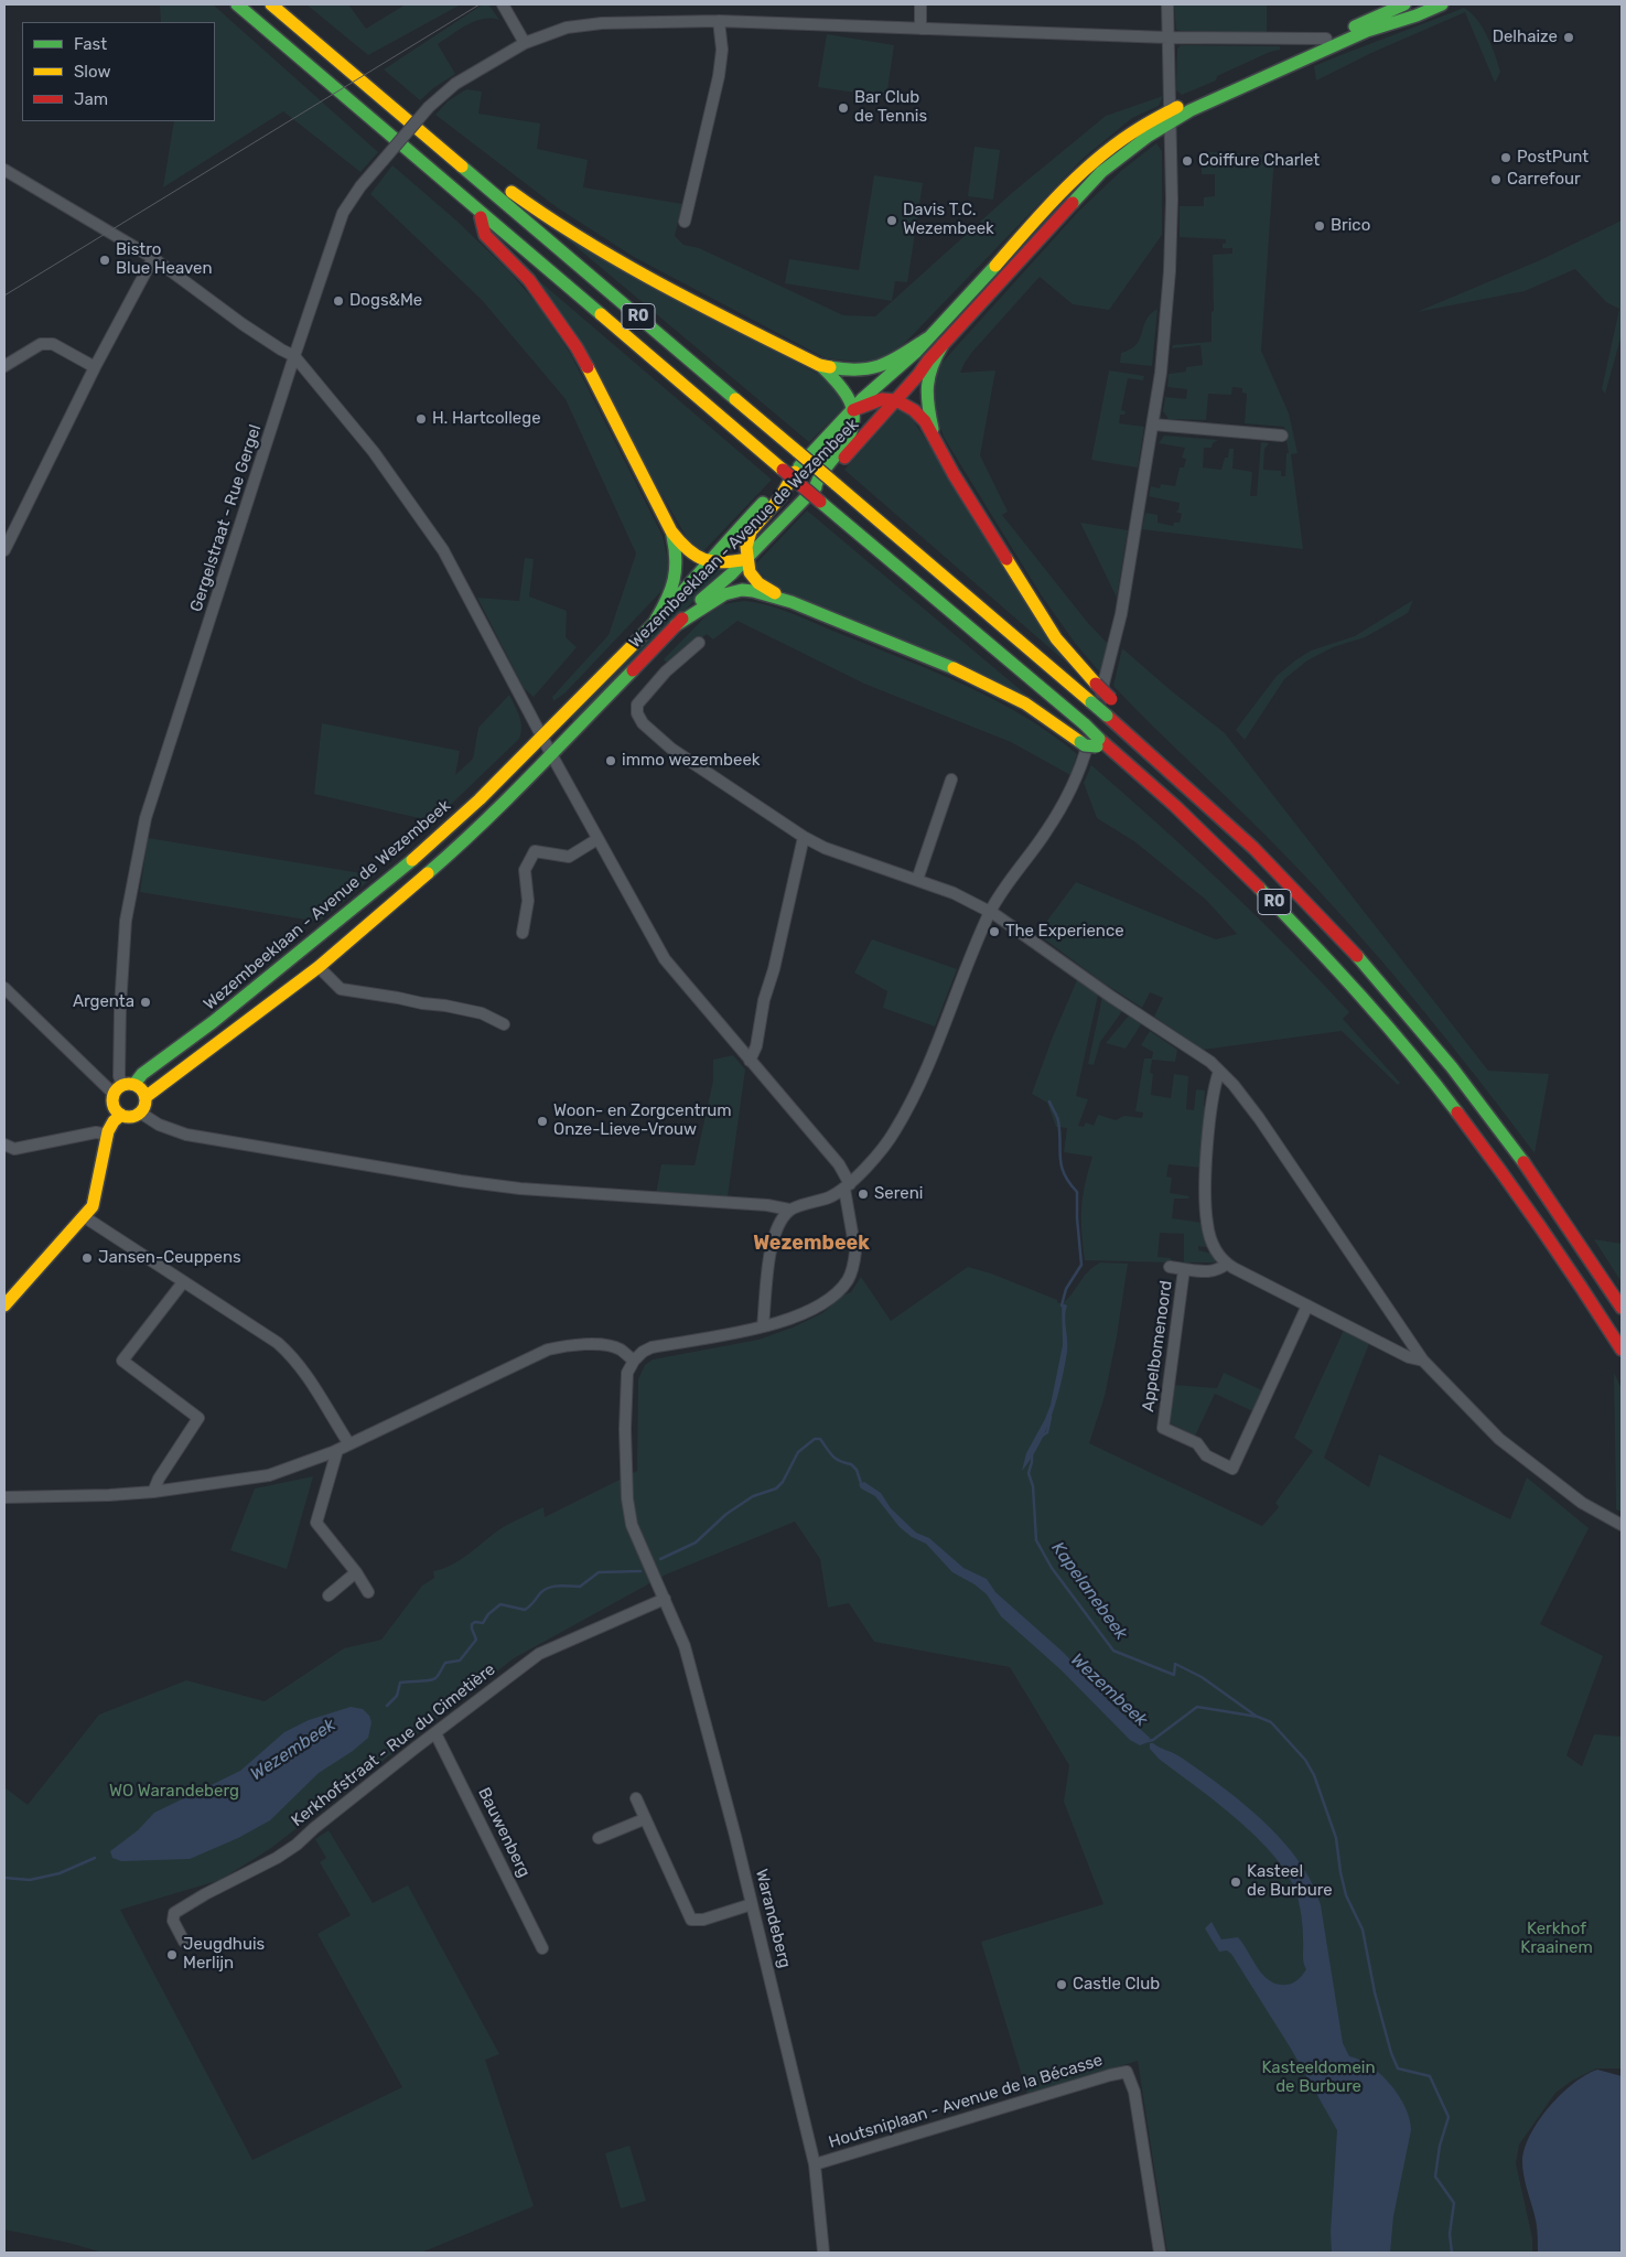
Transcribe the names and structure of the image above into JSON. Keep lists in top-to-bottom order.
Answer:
{
  "streets": {
    "main road": ["R0", "Wezembeeklaan - Avenue de Wezembeek"],
    "street": [
      "Gergelstraat - Rue Gergel",
      "Appelbomenoord",
      "Kerkhofstraat - Rue du Cimetière",
      "Bauwenberg",
      "Warandeberg",
      "Houtsniplaan - Avenue de la Bécasse"
    ]
  },
  "crossings": [
    ["R0", "Wezembeeklaan - Avenue de Wezembeek"],
    ["Gergelstraat - Rue Gergel", "Wezembeeklaan - Avenue de Wezembeek"],
    ["Kerkhofstraat - Rue du Cimetière", "Bauwenberg"],
    ["Kerkhofstraat - Rue du Cimetière", "Warandeberg"],
    ["Warandeberg", "Houtsniplaan - Avenue de la Bécasse"]
  ],
  "districts": ["Wezembeek"],
  "water": ["Kapelanebeek", "Wezembeek"],
  "parks": ["WO Warandeberg", "Kerkhof Kraainem", "Kasteeldomein de Burbure"],
  "places": [
    "Delhaize",
    "Bar Club de Tennis",
    "PostPunt",
    "Coiffure Charlet",
    "Carrefour",
    "Davis T.C. Wezembeek",
    "Brico",
    "Bistro Blue Heaven",
    "Dogs&Me",
    "H. Hartcollege",
    "immo wezembeek",
    "The Experience",
    "Argenta",
    "Woon- en Zorgcentrum Onze-Lieve-Vrouw",
    "Sereni",
    "Jansen-Ceuppens",
    "Kasteel de Burbure",
    "Jeugdhuis Merlijn",
    "Castle Club"
  ],
  "legend": ["Fast", "Slow", "Jam"]
}
